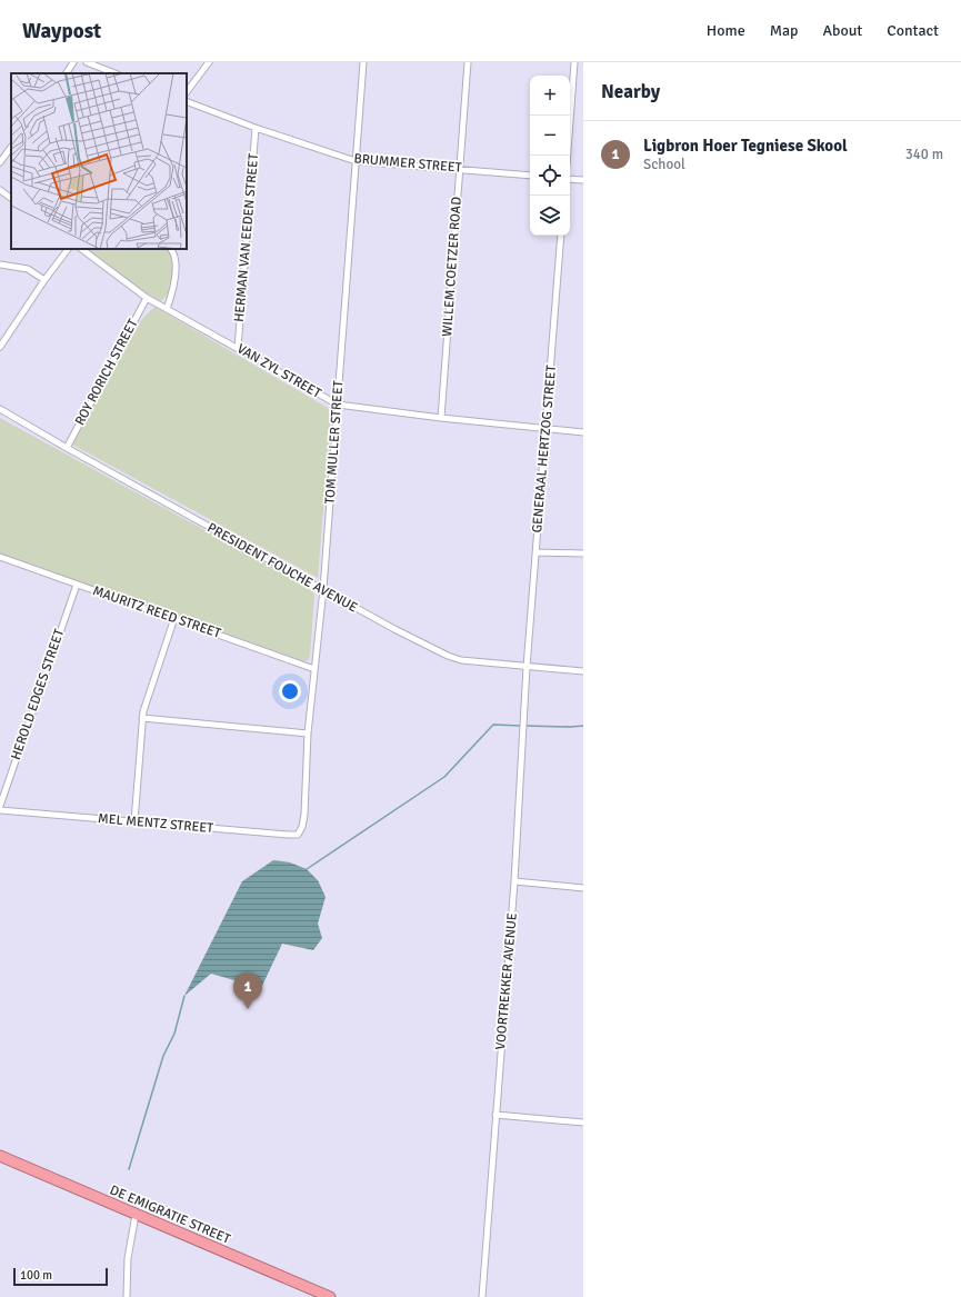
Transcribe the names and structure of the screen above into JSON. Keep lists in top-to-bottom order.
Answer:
{
  "streets": {
    "highway": ["DE EMIGRATIE STREET"],
    "street": [
      "BRUMMER STREET",
      "HERMAN VAN EEDEN STREET",
      "WILLEM COETZER ROAD",
      "VAN ZYL STREET",
      "ROY RORICH STREET",
      "TOM MULLER STREET",
      "GENERAAL HERTZOG STREET",
      "PRESIDENT FOUCHE AVENUE",
      "MAURITZ REED STREET",
      "HEROLD EDGES STREET",
      "MEL MENTZ STREET",
      "VOORTREKKER AVENUE"
    ]
  },
  "crossings": [
    ["BRUMMER STREET", "HERMAN VAN EEDEN STREET"],
    ["BRUMMER STREET", "WILLEM COETZER ROAD"],
    ["BRUMMER STREET", "TOM MULLER STREET"],
    ["HERMAN VAN EEDEN STREET", "VAN ZYL STREET"],
    ["WILLEM COETZER ROAD", "VAN ZYL STREET"],
    ["VAN ZYL STREET", "ROY RORICH STREET"],
    ["VAN ZYL STREET", "TOM MULLER STREET"],
    ["VAN ZYL STREET", "GENERAAL HERTZOG STREET"],
    ["ROY RORICH STREET", "PRESIDENT FOUCHE AVENUE"],
    ["TOM MULLER STREET", "PRESIDENT FOUCHE AVENUE"],
    ["TOM MULLER STREET", "MAURITZ REED STREET"],
    ["TOM MULLER STREET", "MEL MENTZ STREET"],
    ["GENERAAL HERTZOG STREET", "PRESIDENT FOUCHE AVENUE"],
    ["GENERAAL HERTZOG STREET", "VOORTREKKER AVENUE"],
    ["PRESIDENT FOUCHE AVENUE", "VOORTREKKER AVENUE"],
    ["MAURITZ REED STREET", "HEROLD EDGES STREET"]
  ],
  "scale_bar": "100 m",
  "page": {
    "header": "Waypost",
    "nav": [
      "Home",
      "Map",
      "About",
      "Contact"
    ],
    "heading": "Nearby",
    "map_buttons": ["+", "−"],
    "list": [
      {
        "mark": "1",
        "name": "Ligbron Hoer Tegniese Skool",
        "note": "School",
        "value": "340 m"
      }
    ],
    "pins": "1",
    "scale": "100 m"
  }
}
